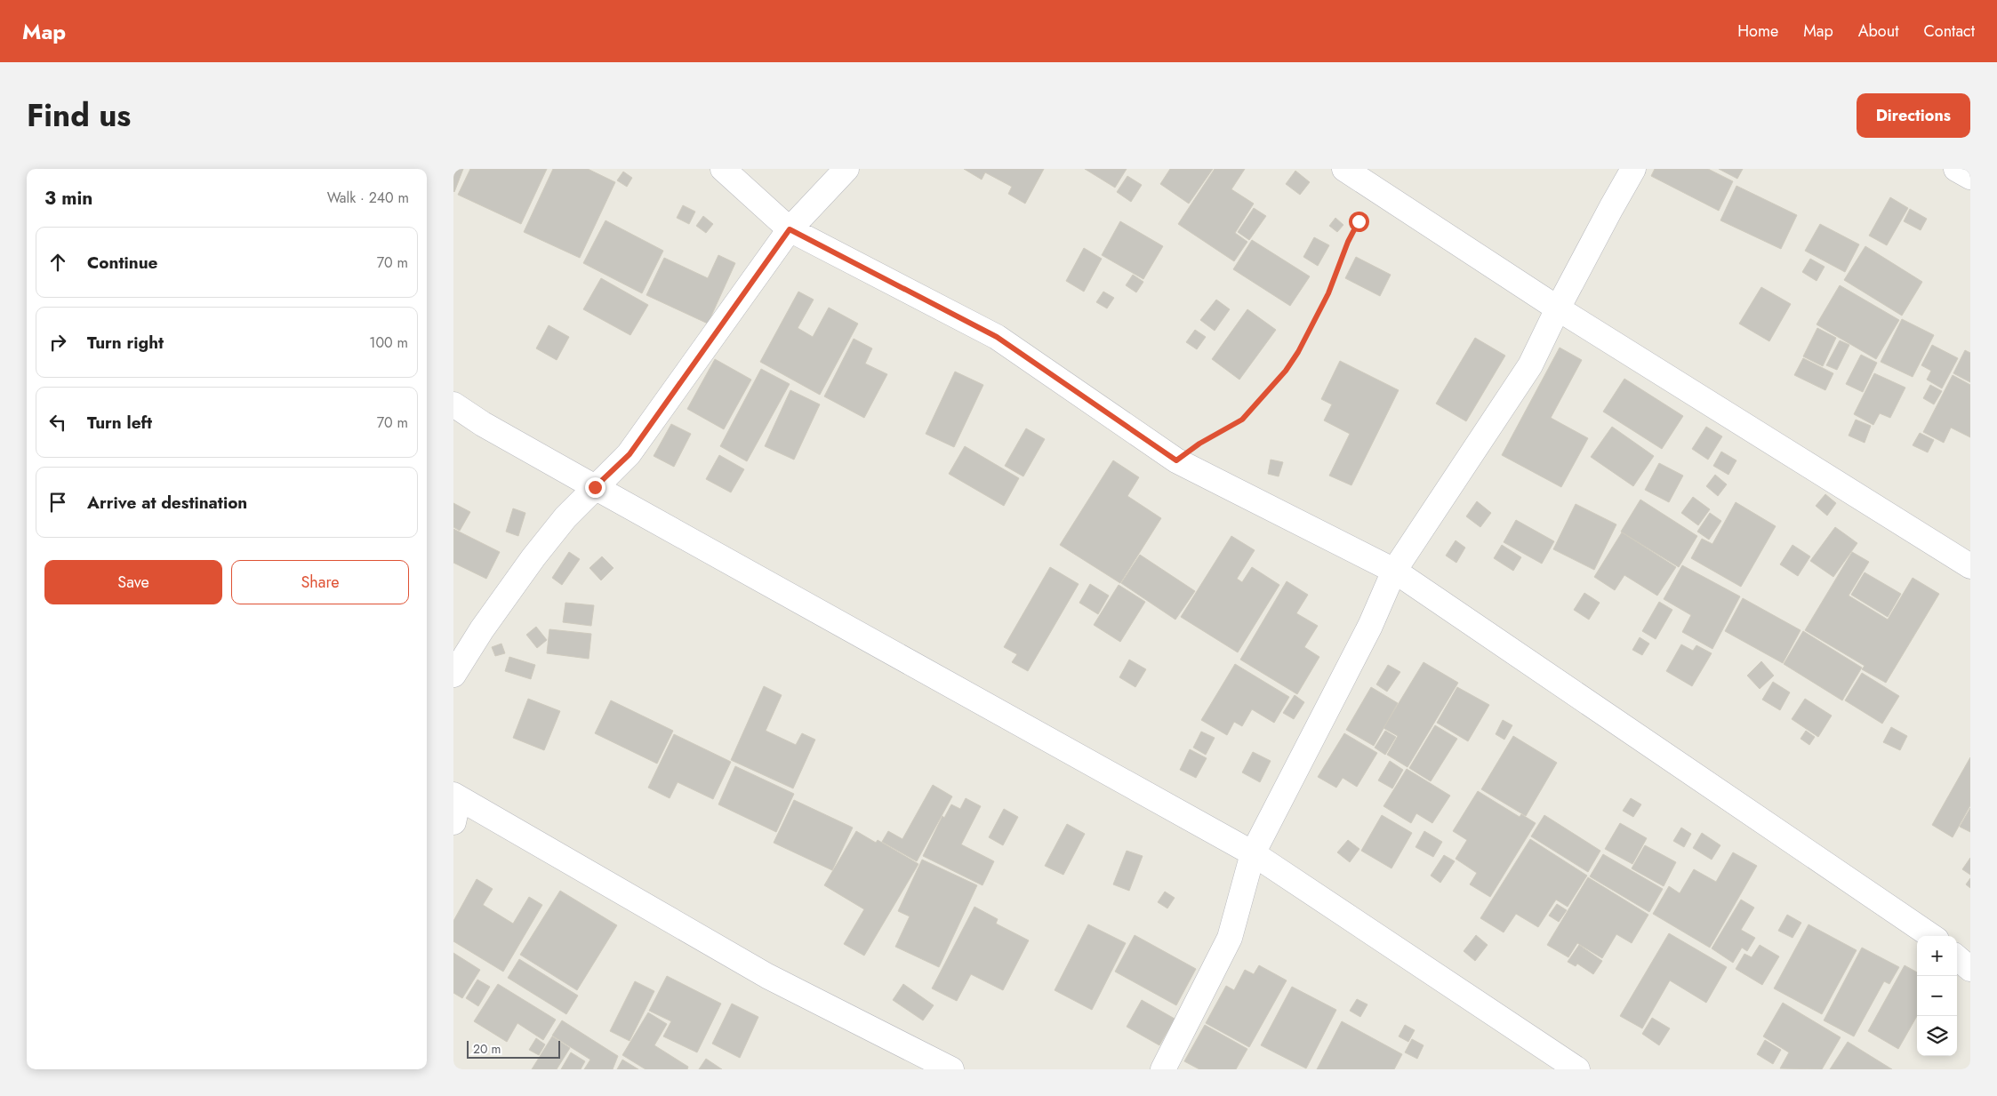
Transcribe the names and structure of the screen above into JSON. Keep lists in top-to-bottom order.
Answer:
{
  "scale_bar": "20 m",
  "page": {
    "header": "Map",
    "nav": [
      "Home",
      "Map",
      "About",
      "Contact"
    ],
    "title": "Find us",
    "buttons": [
      "Directions",
      ["Save", "Share"]
    ],
    "heading": ["3 min", "Walk · 240 m"],
    "list": [
      ["Continue", "70 m"],
      ["Turn right", "100 m"],
      ["Turn left", "70 m"],
      "Arrive at destination"
    ],
    "map_buttons": ["+", "−"],
    "scale": "20 m"
  }
}
